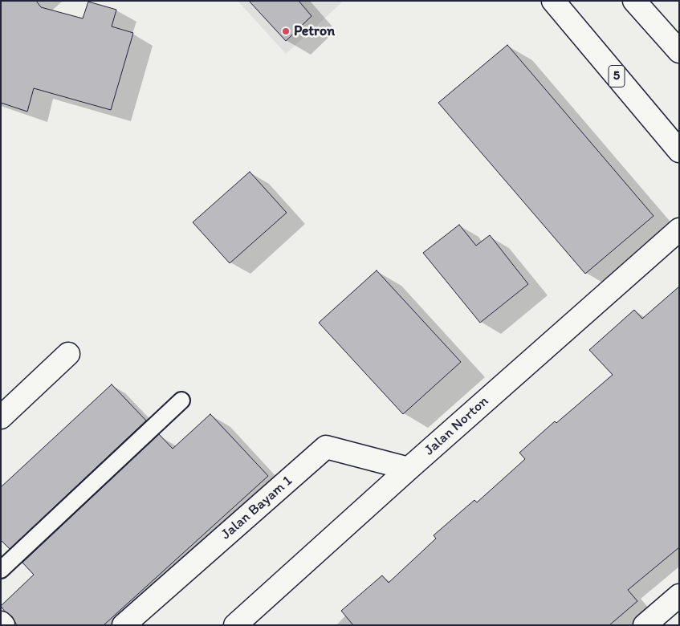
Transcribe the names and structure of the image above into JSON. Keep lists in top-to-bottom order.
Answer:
{
  "streets": {
    "main road": ["5", "Jalan Norton", "Jalan Bayam 1"]
  },
  "crossings": [
    ["Jalan Norton", "Jalan Bayam 1"]
  ],
  "places": ["Petron"]
}
